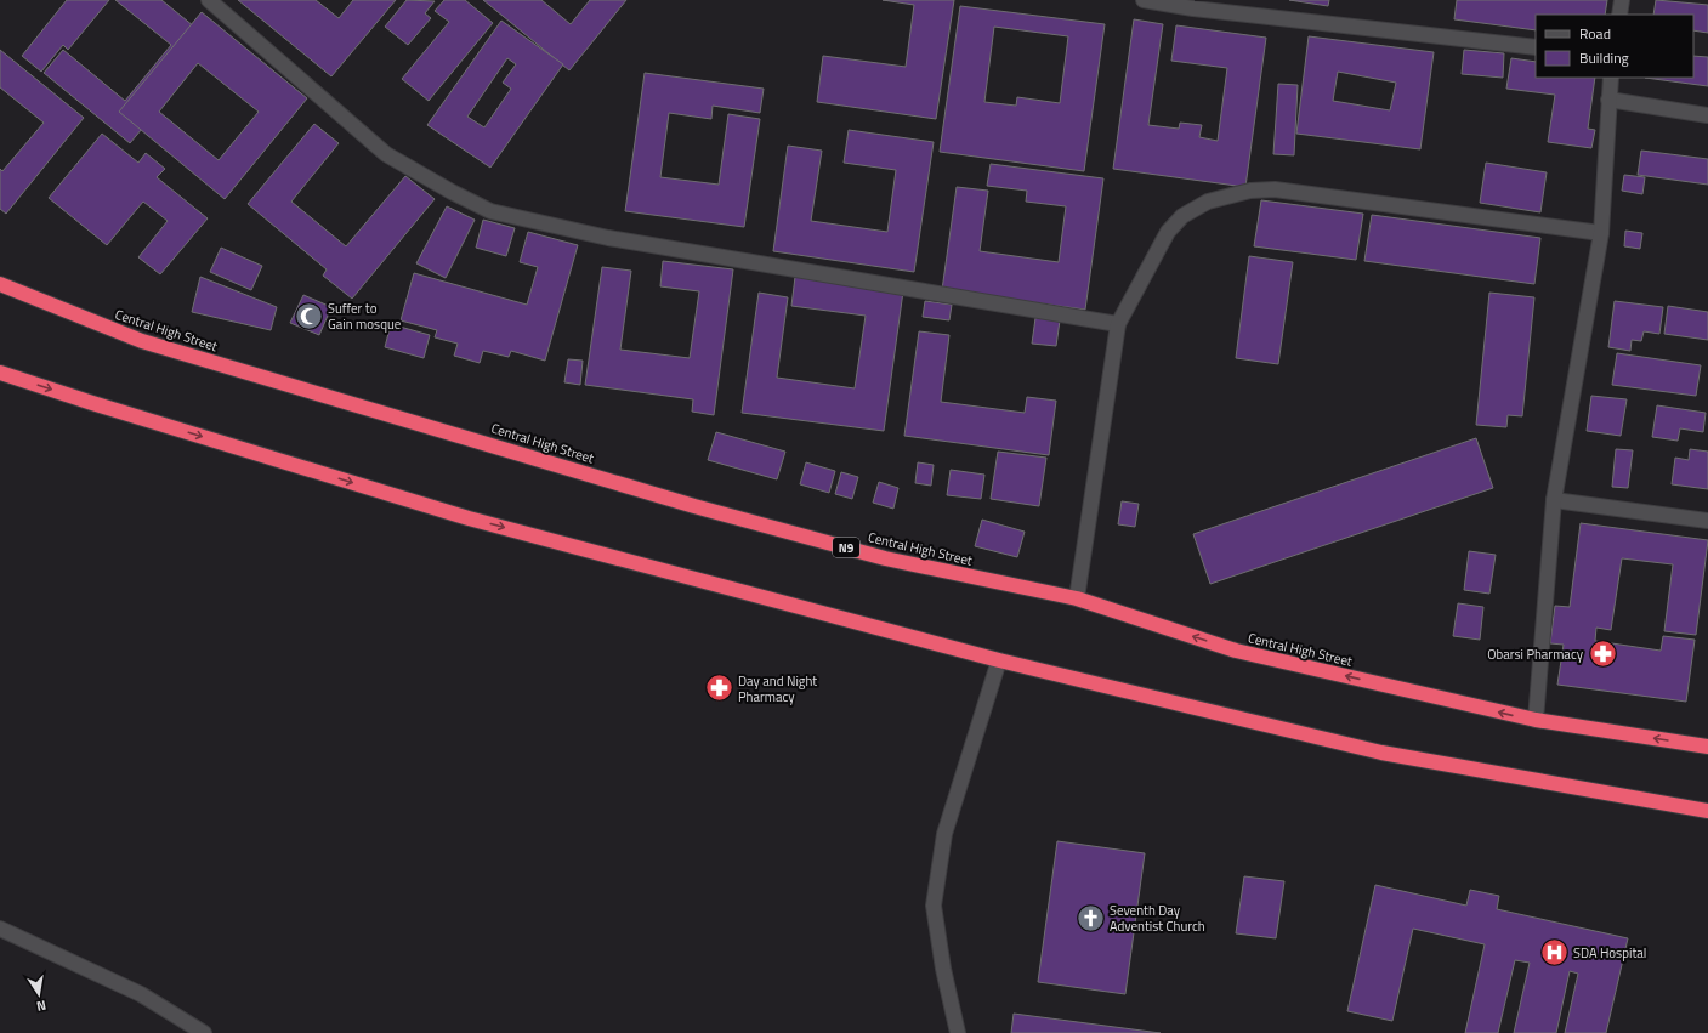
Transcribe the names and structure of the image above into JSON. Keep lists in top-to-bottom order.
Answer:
{
  "streets": {
    "highway": ["Central High Street", "N9"]
  },
  "places": {
    "mosque": ["Suffer to Gain mosque"],
    "pharmacy": ["Obarsi Pharmacy", "Day and Night Pharmacy"],
    "church": ["Seventh Day Adventist Church"],
    "hospital": ["SDA Hospital"]
  },
  "legend": ["Road", "Building"],
  "north": "bottom"
}
